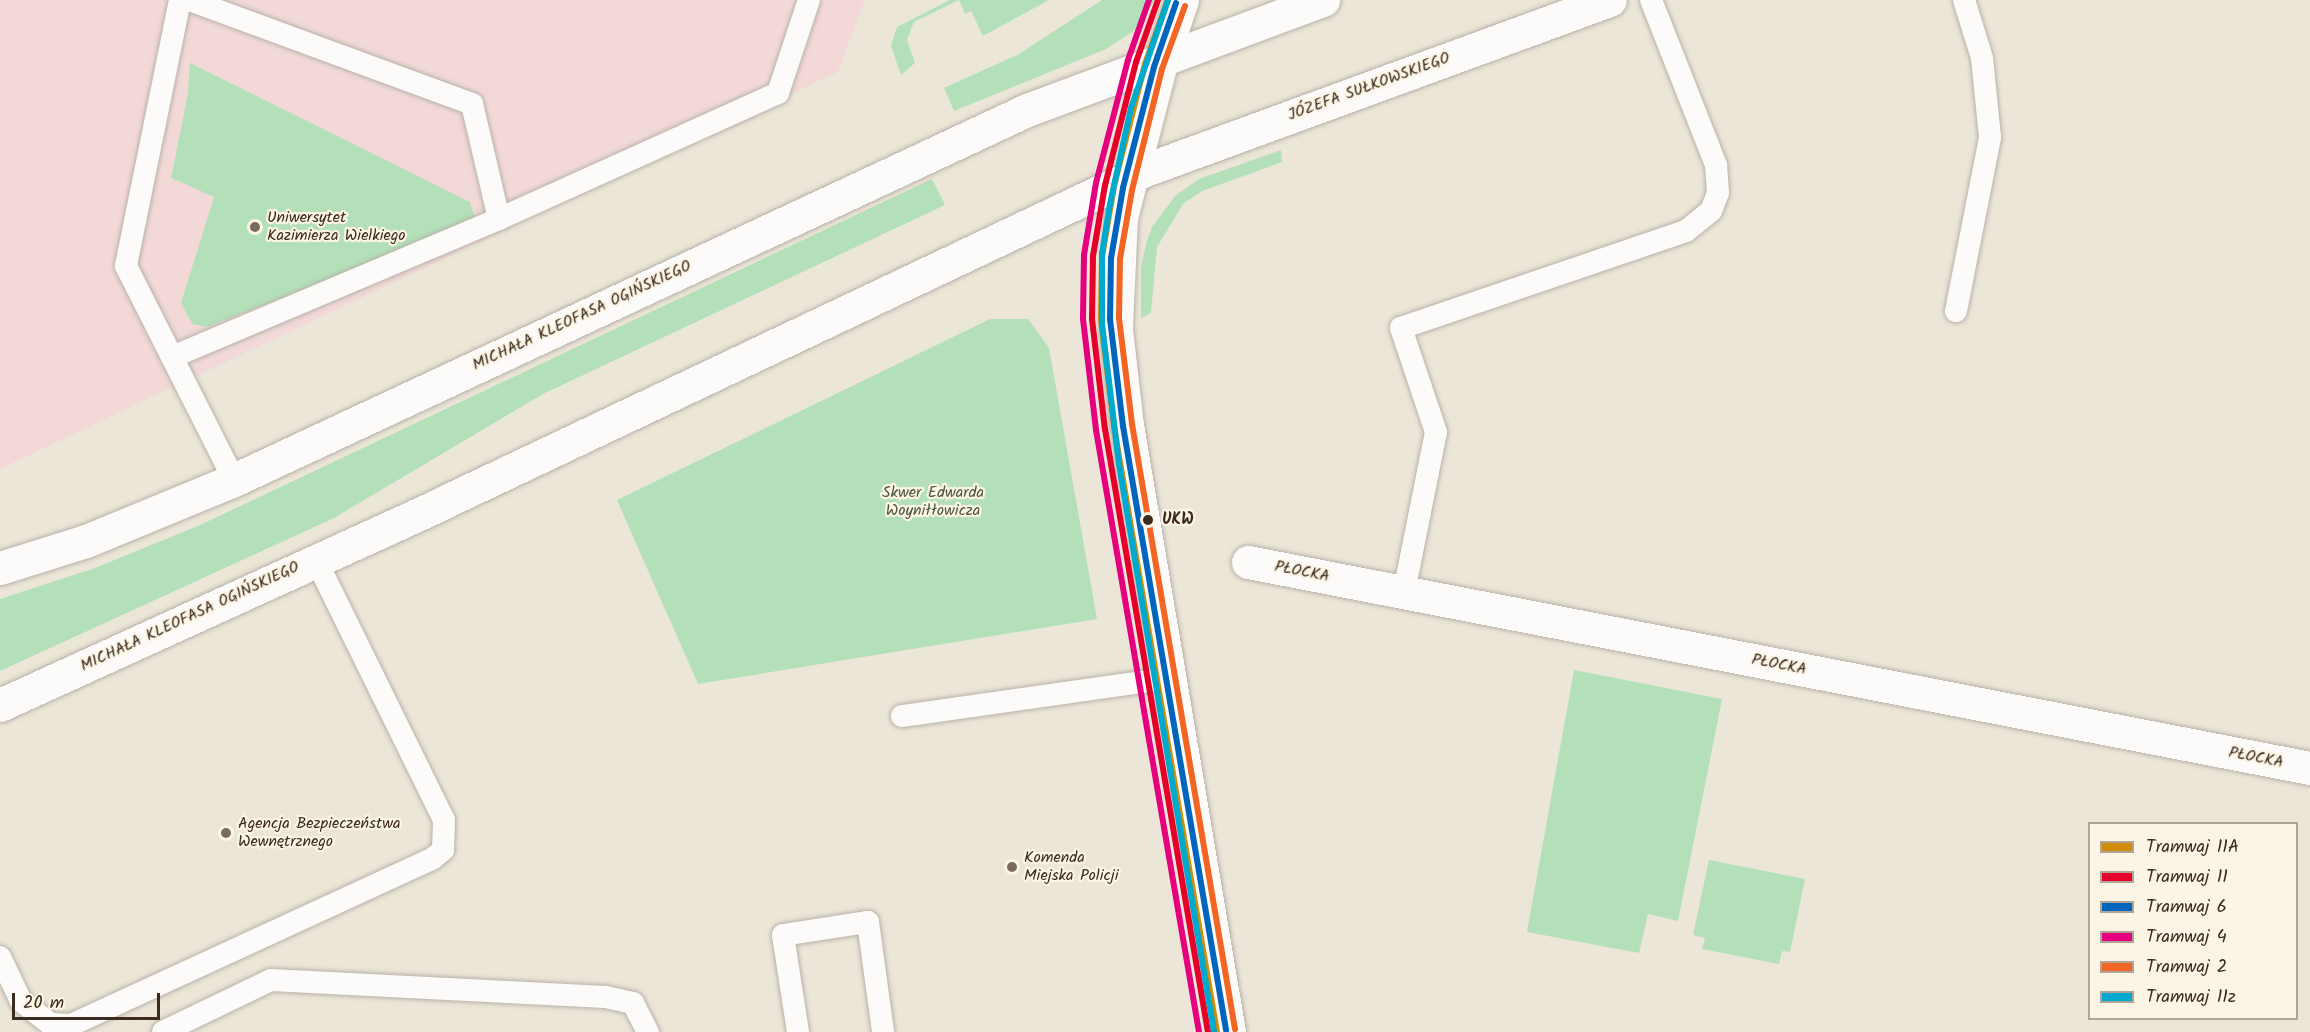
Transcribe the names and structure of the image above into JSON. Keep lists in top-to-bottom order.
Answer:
{
  "streets": {
    "main road": ["JÓZEFA SUŁKOWSKIEGO", "MICHAŁA KLEOFASA OGIŃSKIEGO", "PŁOCKA"]
  },
  "crossings": [
    ["JÓZEFA SUŁKOWSKIEGO", "MICHAŁA KLEOFASA OGIŃSKIEGO"]
  ],
  "parks": ["Skwer Edwarda Woyniłłowicza"],
  "places": [
    "Uniwersytet Kazimierza Wielkiego",
    "UKW",
    "Agencja Bezpieczeństwa Wewnętrznego",
    "Komenda Miejska Policji"
  ],
  "lines": [
    "tram line 11A",
    "tram line 11",
    "tram line 4",
    "tram line 11z",
    "tram line 6",
    "tram line 2"
  ],
  "legend": [
    "Tramwaj 11A",
    "Tramwaj 11",
    "Tramwaj 6",
    "Tramwaj 4",
    "Tramwaj 2",
    "Tramwaj 11z"
  ],
  "scale_bar": "20 m"
}
